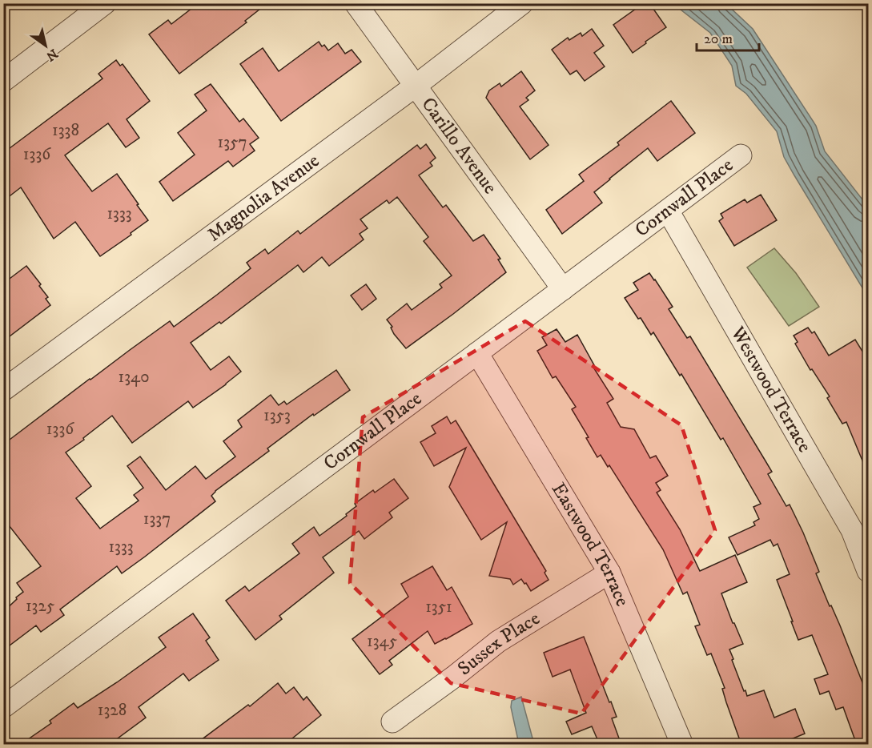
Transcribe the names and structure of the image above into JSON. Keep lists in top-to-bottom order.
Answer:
{
  "streets": {
    "street": [
      "Carillo Avenue",
      "Magnolia Avenue",
      "Cornwall Place",
      "Westwood Terrace",
      "Eastwood Terrace",
      "Sussex Place"
    ]
  },
  "crossings": [
    ["Carillo Avenue", "Magnolia Avenue"],
    ["Carillo Avenue", "Cornwall Place"],
    ["Cornwall Place", "Westwood Terrace"],
    ["Cornwall Place", "Eastwood Terrace"],
    ["Eastwood Terrace", "Sussex Place"]
  ],
  "house_numbers": [
    "1338",
    "1357",
    "1336",
    "1333",
    "1340",
    "1353",
    "1336",
    "1337",
    "1333",
    "1325",
    "1351",
    "1345",
    "1328"
  ],
  "scale_bar": "20 m",
  "north": "bottom right"
}
